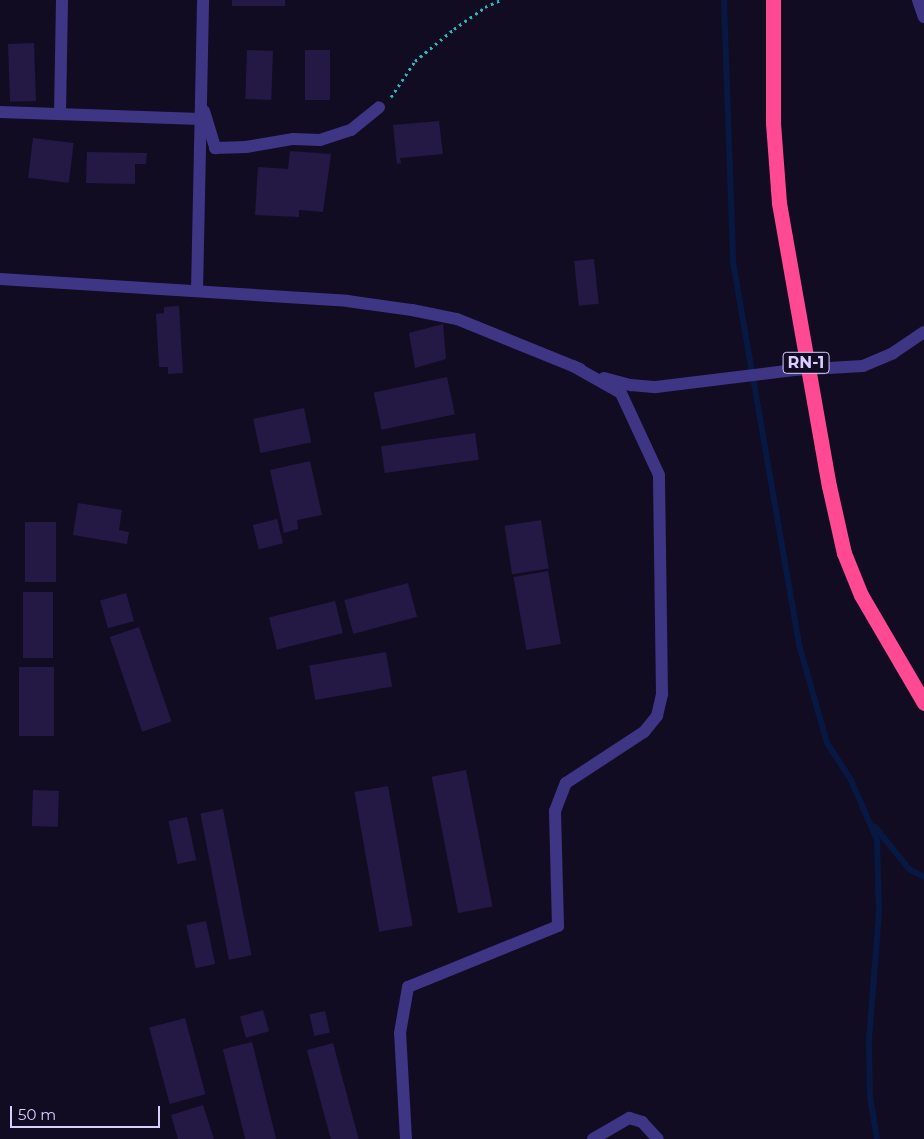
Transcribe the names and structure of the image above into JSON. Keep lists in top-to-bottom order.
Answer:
{
  "streets": {
    "highway": ["RN-1"]
  },
  "scale_bar": "50 m"
}
